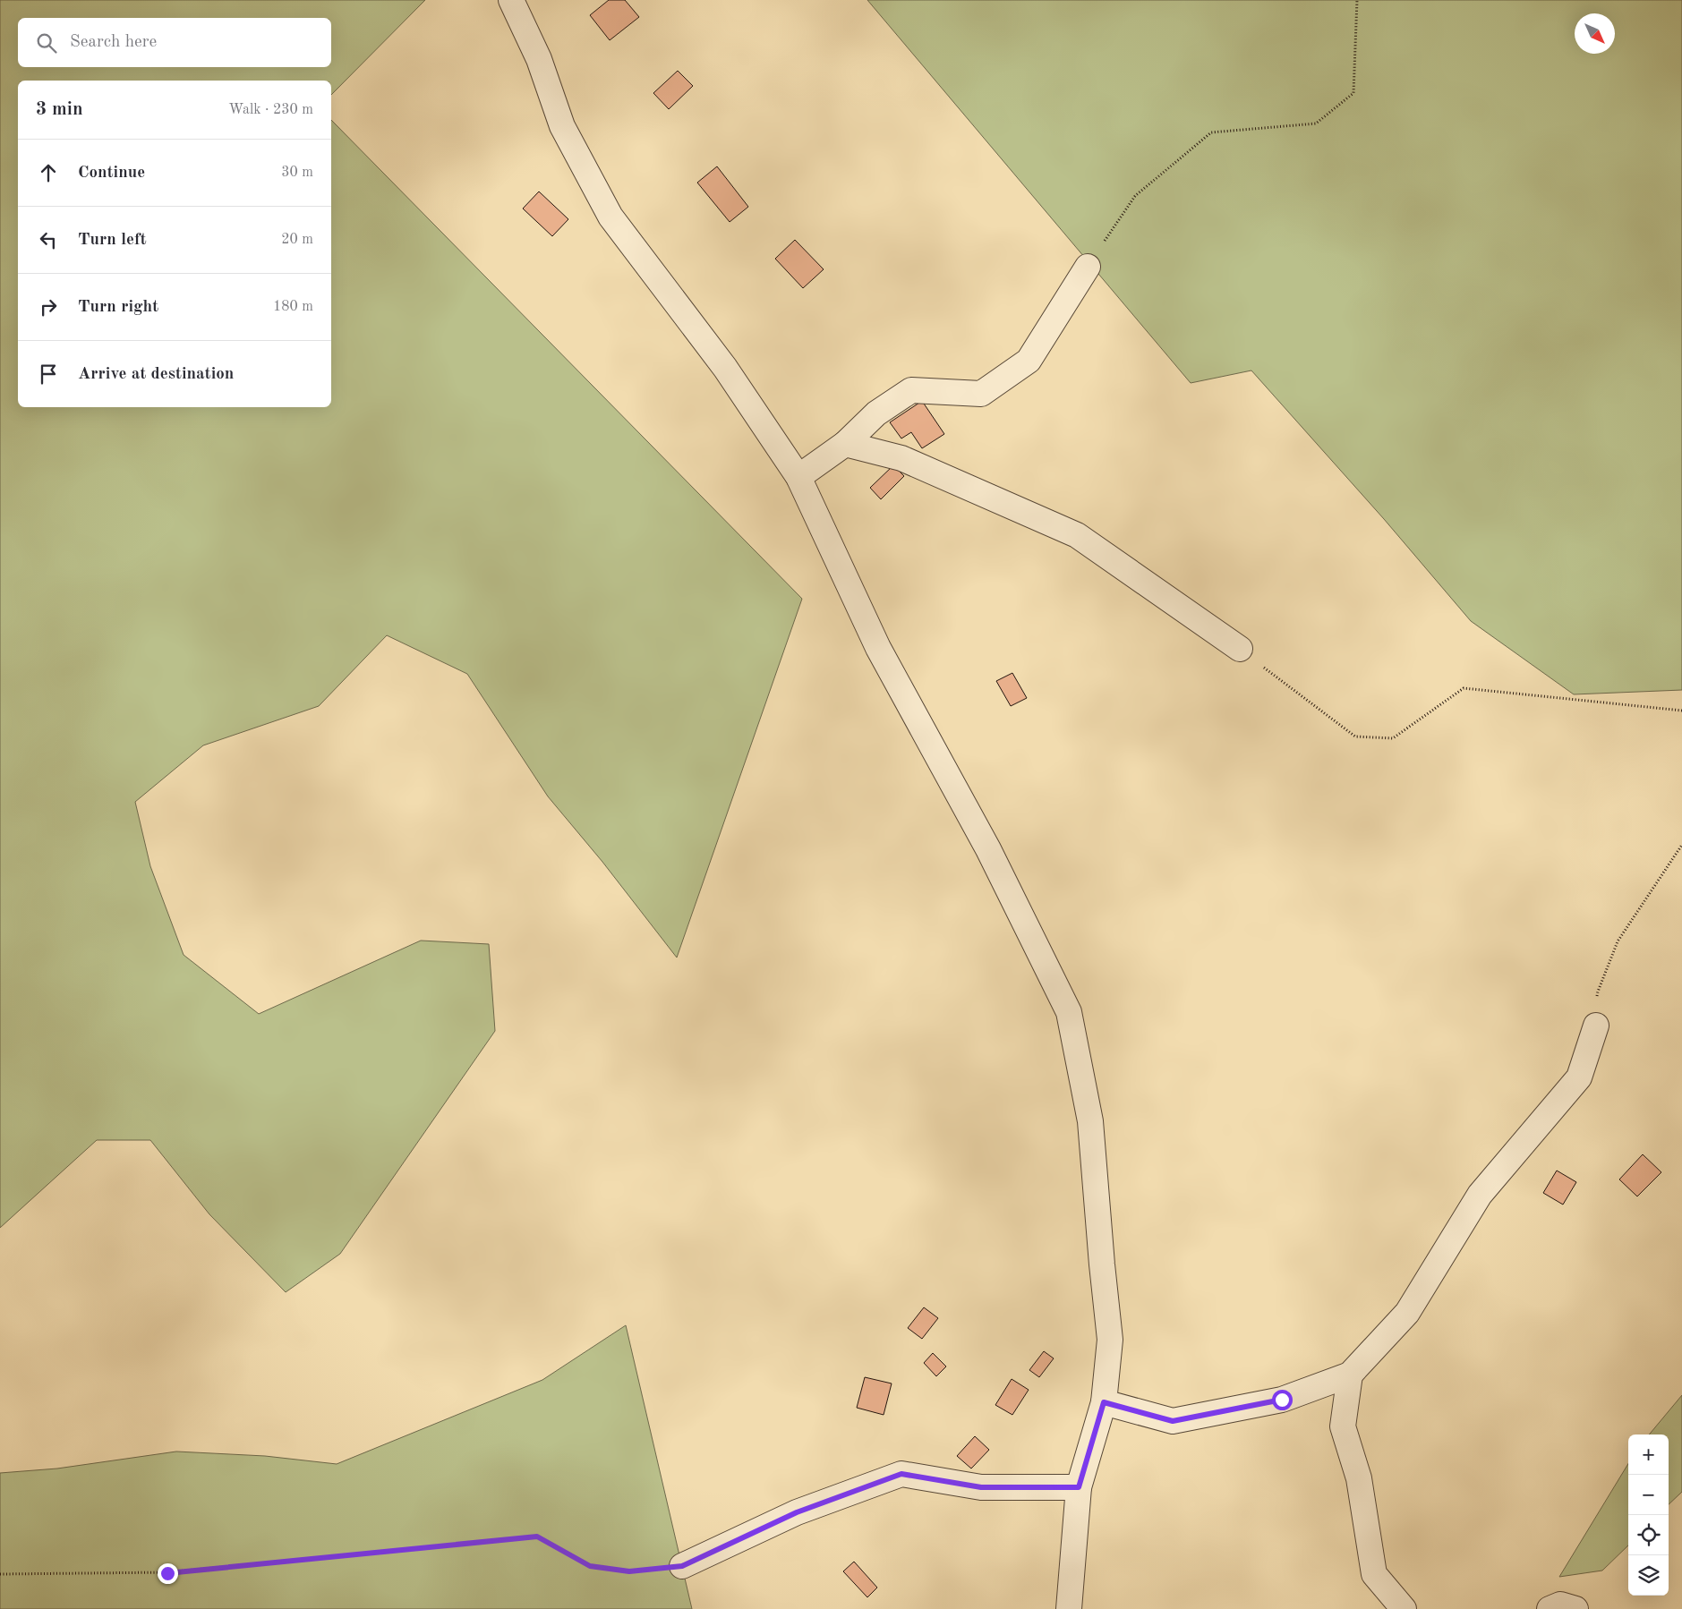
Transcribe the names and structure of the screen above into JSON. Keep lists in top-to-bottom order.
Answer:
{
  "north": "bottom right",
  "page": {
    "search": "Search here",
    "heading": ["3 min", "Walk · 230 m"],
    "list": [
      ["Continue", "30 m"],
      ["Turn left", "20 m"],
      ["Turn right", "180 m"],
      "Arrive at destination"
    ],
    "map_buttons": ["+", "−"]
  }
}
